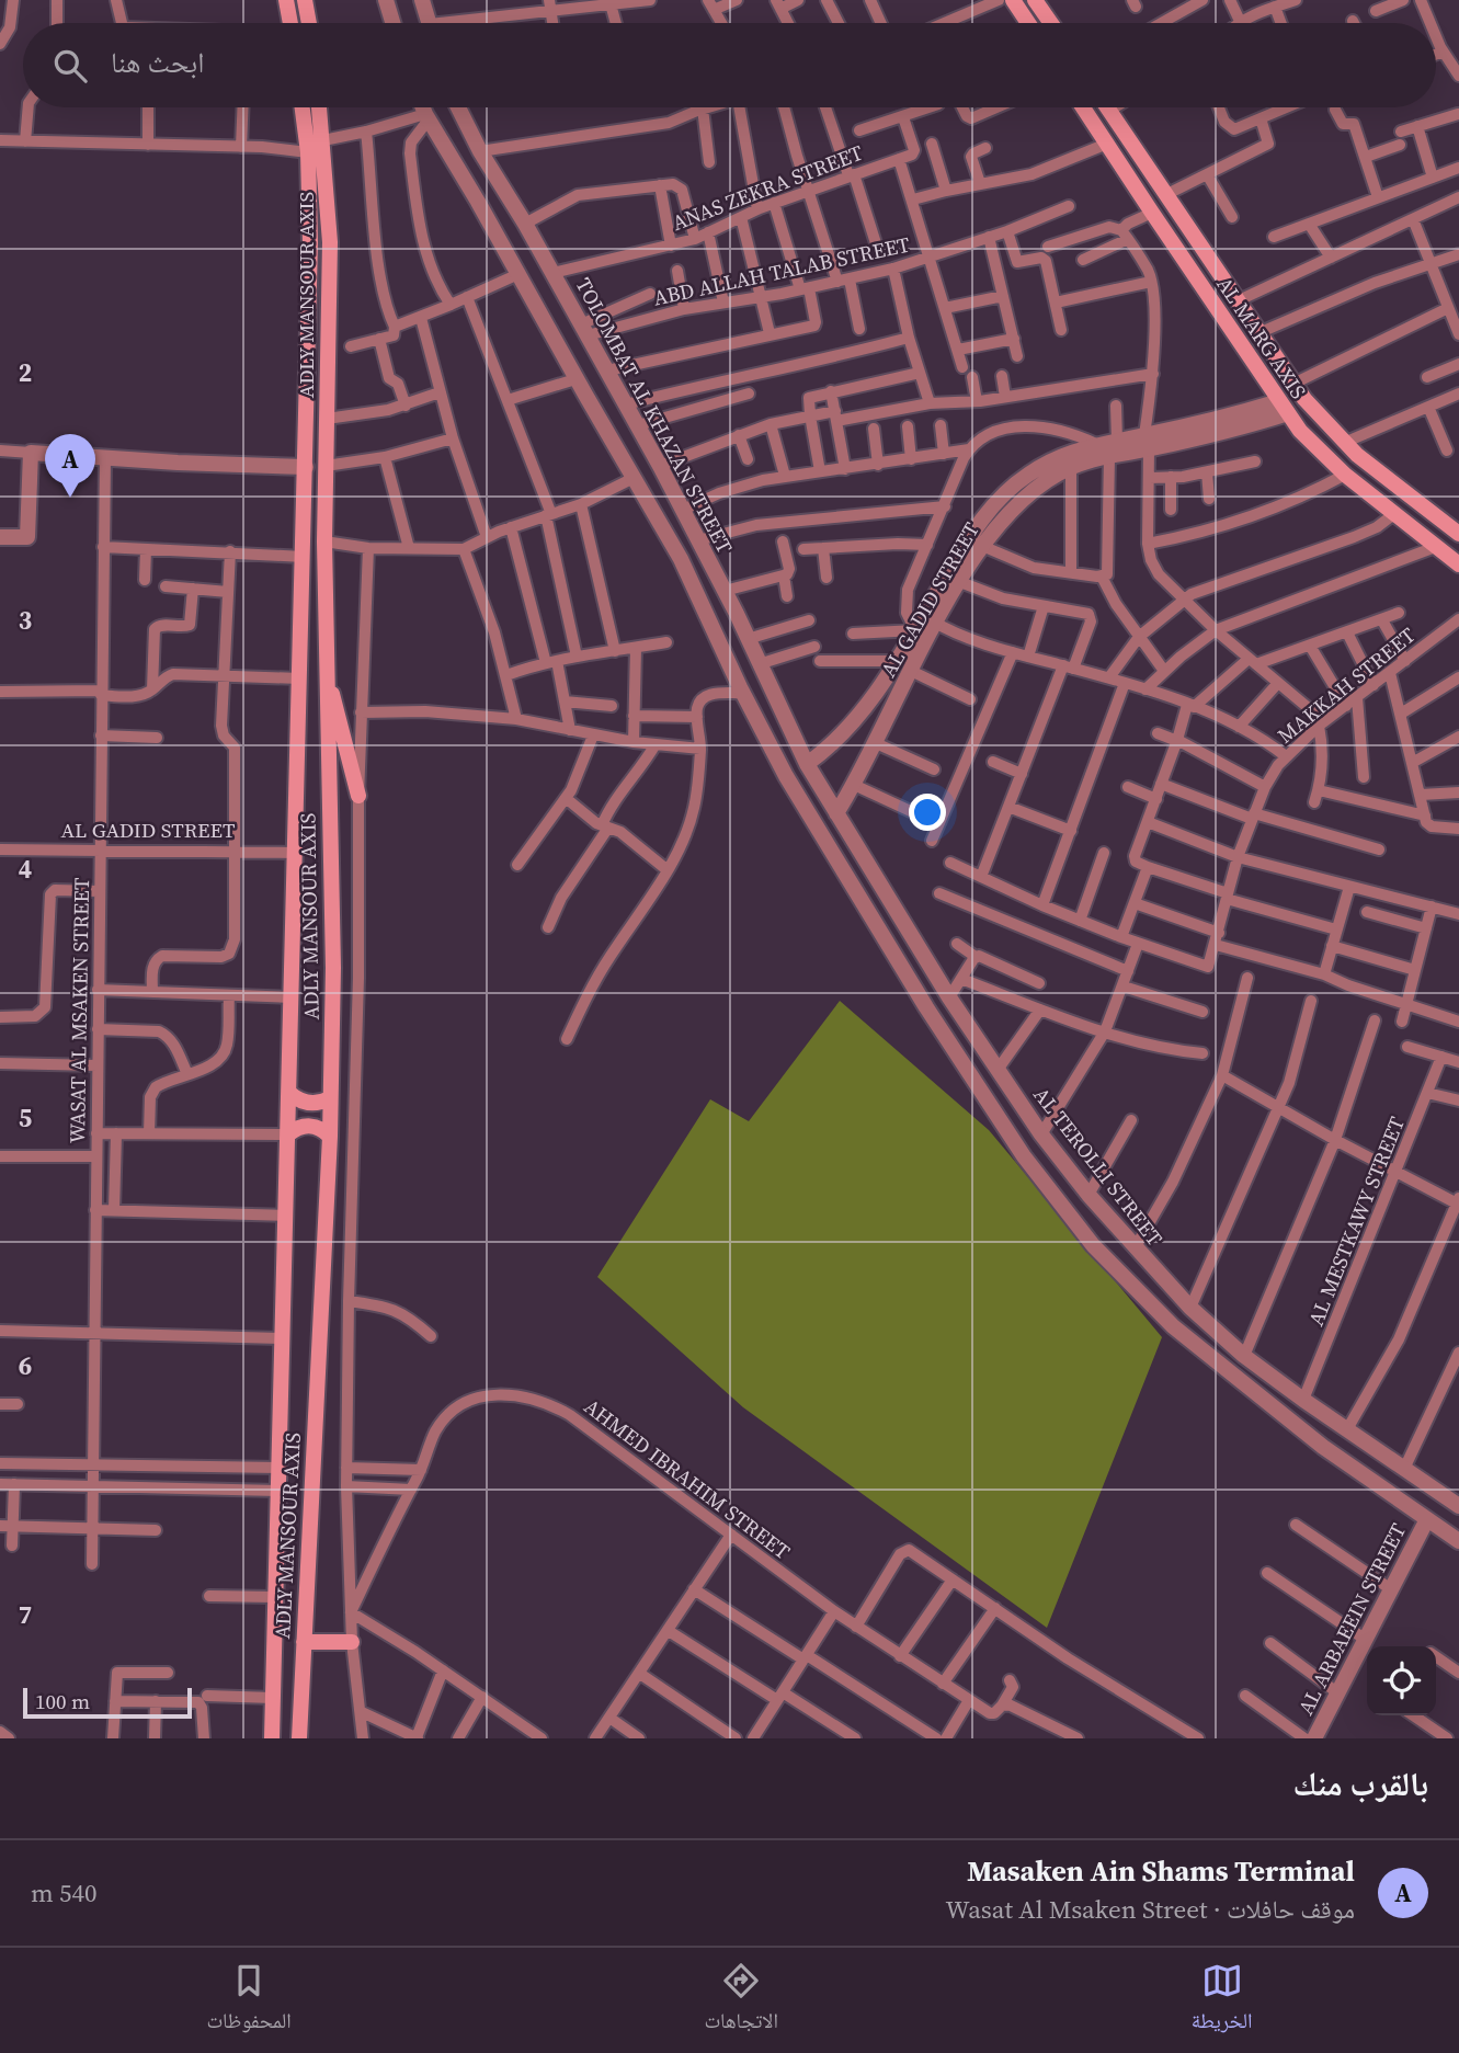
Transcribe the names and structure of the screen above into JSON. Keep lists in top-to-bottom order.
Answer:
{
  "streets": {
    "main road": ["ADLY MANSOUR AXIS", "AL MARG AXIS"],
    "street": [
      "ANAS ZEKRA STREET",
      "ABD ALLAH TALAB STREET",
      "TOLOMBAT AL KHAZAN STREET",
      "AL GADID STREET",
      "MAKKAH STREET",
      "WASAT AL MSAKEN STREET",
      "AL TEROLLI STREET",
      "AL MESTKAWY STREET",
      "AHMED IBRAHIM STREET",
      "AL ARBAEEIN STREET"
    ]
  },
  "crossings": [
    ["ANAS ZEKRA STREET", "TOLOMBAT AL KHAZAN STREET"],
    ["ABD ALLAH TALAB STREET", "TOLOMBAT AL KHAZAN STREET"],
    ["ADLY MANSOUR AXIS", "AL GADID STREET"],
    ["AL MARG AXIS", "AL GADID STREET"],
    ["TOLOMBAT AL KHAZAN STREET", "AL GADID STREET"],
    ["TOLOMBAT AL KHAZAN STREET", "AL TEROLLI STREET"],
    ["AL GADID STREET", "WASAT AL MSAKEN STREET"],
    ["AL GADID STREET", "AL TEROLLI STREET"],
    ["AL TEROLLI STREET", "AL MESTKAWY STREET"]
  ],
  "scale_bar": "100 m",
  "page": {
    "search": "ابحث هنا",
    "pins": "A",
    "scale": "100 m",
    "heading": "بالقرب منك",
    "list": [
      {
        "mark": "A",
        "name": "Masaken Ain Shams Terminal",
        "note": "موقف حافلات · Wasat Al Msaken Street",
        "value": "540 m"
      }
    ],
    "nav": ["الخريطة", "الاتجاهات", "المحفوظات"]
  },
  "grid": {
    "rows": [
      "2",
      "3",
      "4",
      "5",
      "6",
      "7"
    ]
  }
}
